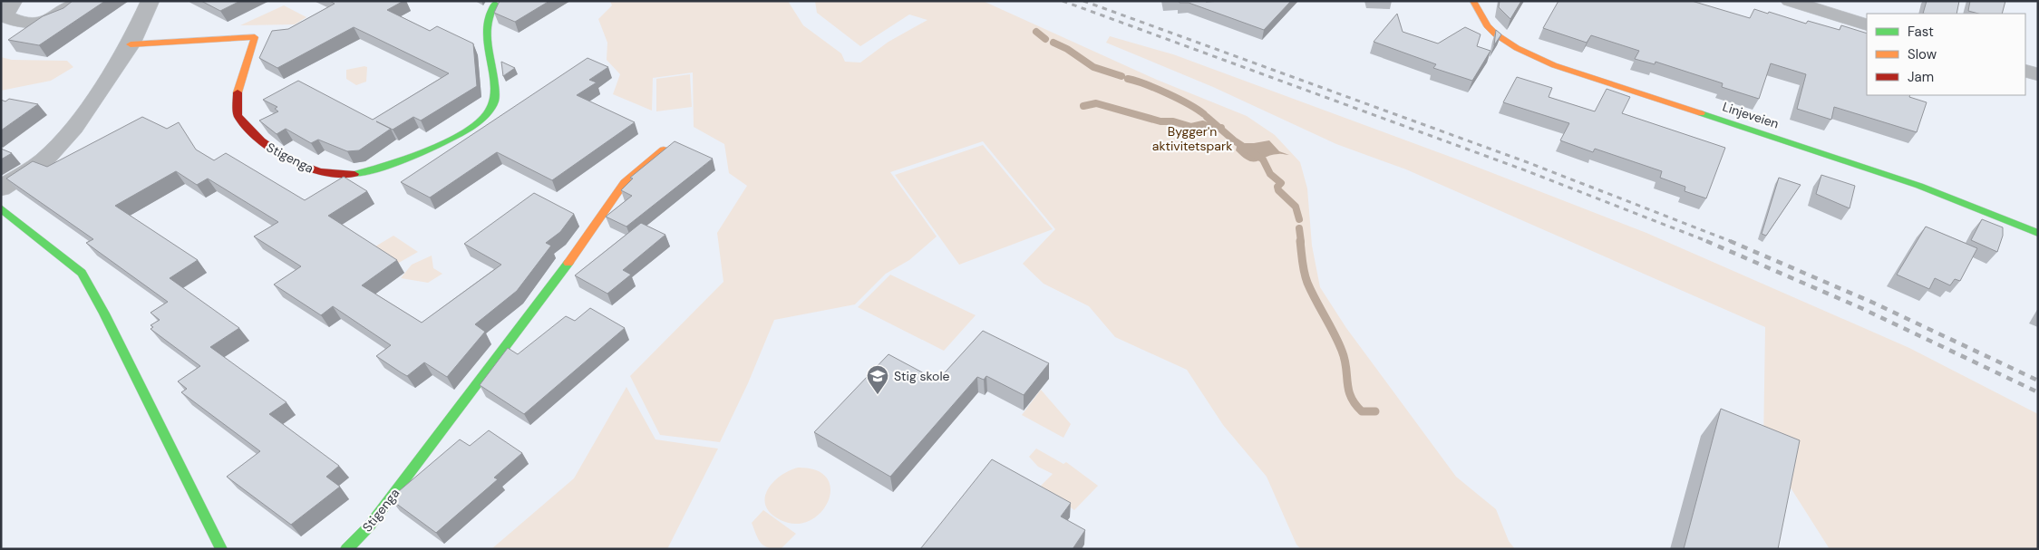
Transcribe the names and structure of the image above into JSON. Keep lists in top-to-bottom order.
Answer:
{
  "streets": {
    "street": ["Linjeveien", "Stigenga"]
  },
  "parks": ["Bygger'n aktivitetspark"],
  "places": {
    "school or university": ["Stig skole"]
  },
  "legend": ["Fast", "Slow", "Jam"]
}
